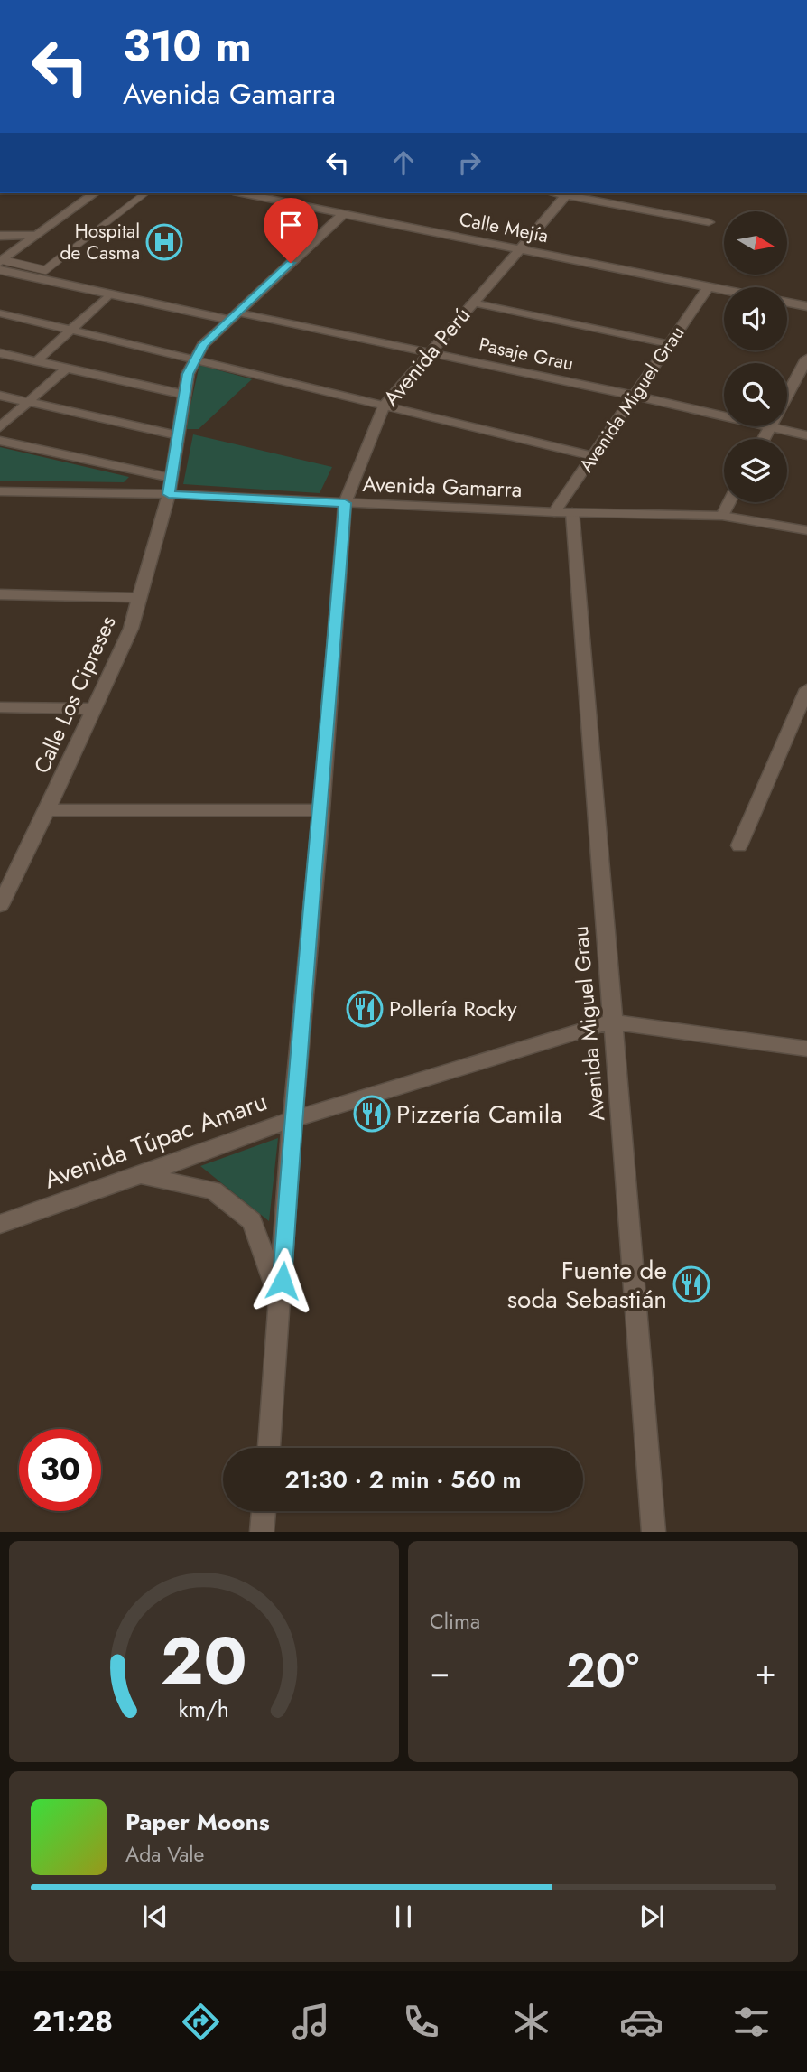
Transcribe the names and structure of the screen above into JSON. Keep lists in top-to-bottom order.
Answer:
{
  "streets": {
    "street": [
      "Calle Mejía",
      "Pasaje Grau",
      "Avenida Perú",
      "Avenida Miguel Grau",
      "Avenida Gamarra",
      "Calle Los Cipreses",
      "Avenida Túpac Amaru"
    ]
  },
  "crossings": [
    ["Calle Mejía", "Avenida Perú"],
    ["Calle Mejía", "Avenida Miguel Grau"],
    ["Calle Mejía", "Calle Los Cipreses"],
    ["Pasaje Grau", "Avenida Perú"],
    ["Pasaje Grau", "Avenida Miguel Grau"],
    ["Pasaje Grau", "Calle Los Cipreses"],
    ["Avenida Perú", "Avenida Gamarra"],
    ["Avenida Perú", "Avenida Túpac Amaru"],
    ["Avenida Miguel Grau", "Avenida Gamarra"],
    ["Avenida Miguel Grau", "Avenida Túpac Amaru"],
    ["Avenida Gamarra", "Calle Los Cipreses"]
  ],
  "places": {
    "hospital": ["Hospital de Casma"],
    "restaurant": ["Pollería Rocky", "Pizzería Camila", "Fuente de soda Sebastián"]
  },
  "north": "right",
  "page": {
    "turn": ["310 m", "Avenida Gamarra"],
    "limit": "30",
    "trip": "21:30 · 2 min · 560 m",
    "tile": "Clima",
    "heat": ["−", "20°", "+"],
    "song": ["Paper Moons", "Ada Vale"],
    "tabs": "21:28",
    "gauge": ["20", "km/h"]
  }
}
